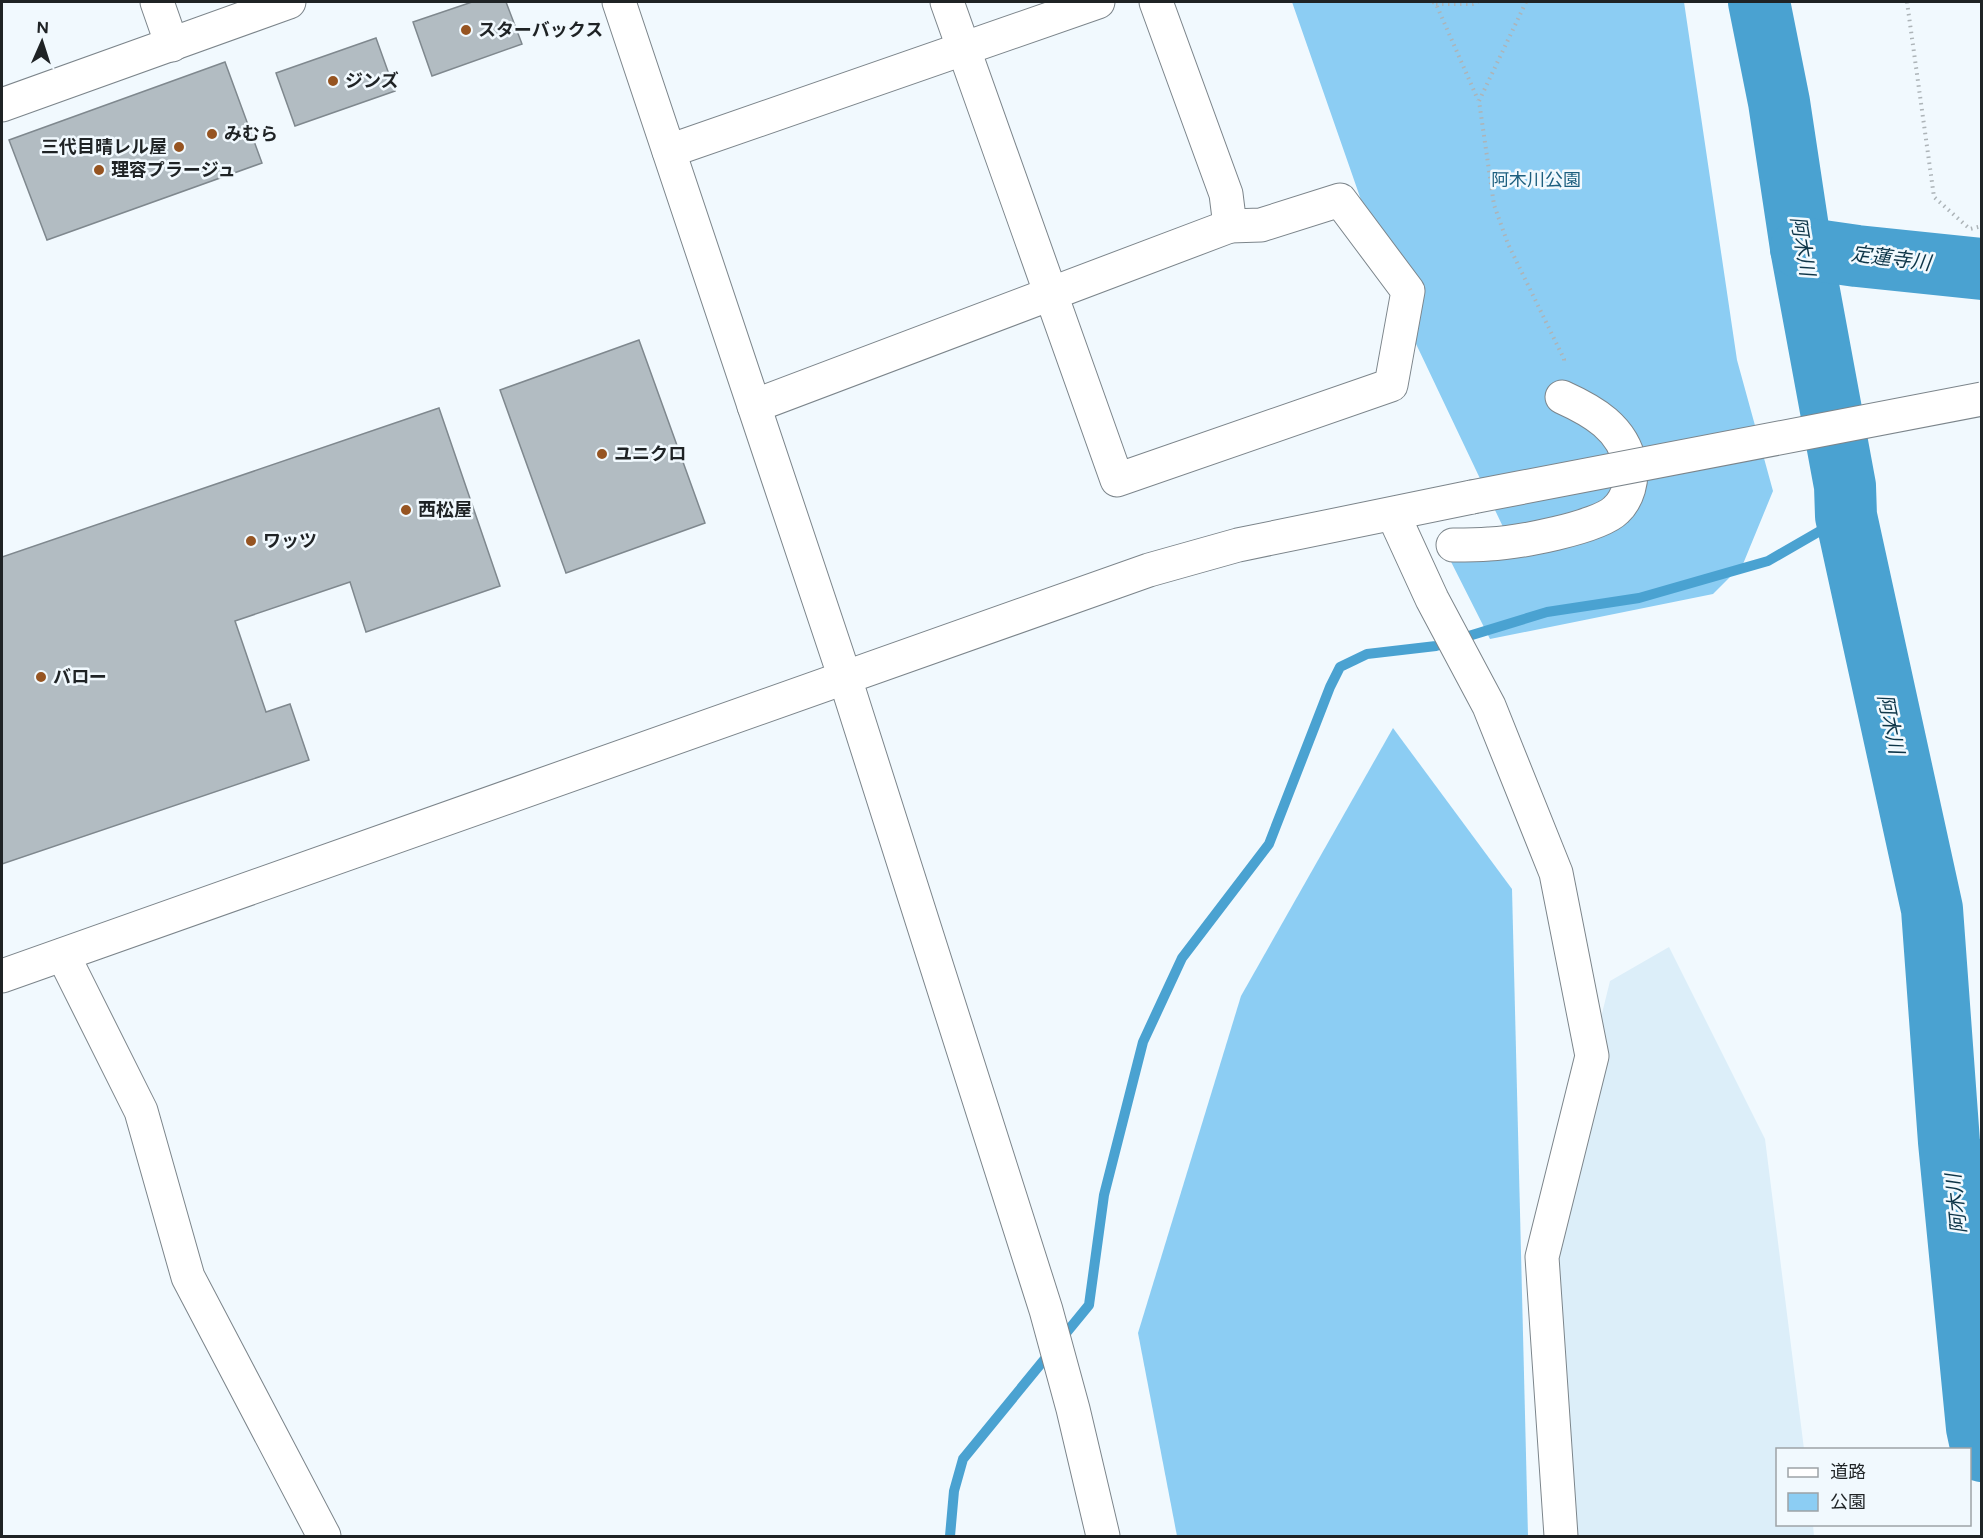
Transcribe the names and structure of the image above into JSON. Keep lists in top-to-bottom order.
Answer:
{
  "water": ["阿木川", "定蓮寺川"],
  "parks": ["阿木川公園"],
  "places": [
    "スターバックス",
    "ジンズ",
    "みむら",
    "三代目晴レル屋",
    "理容プラージュ",
    "ユニクロ",
    "西松屋",
    "ワッツ",
    "バロー"
  ],
  "legend": ["道路", "公園"],
  "north": "top"
}
